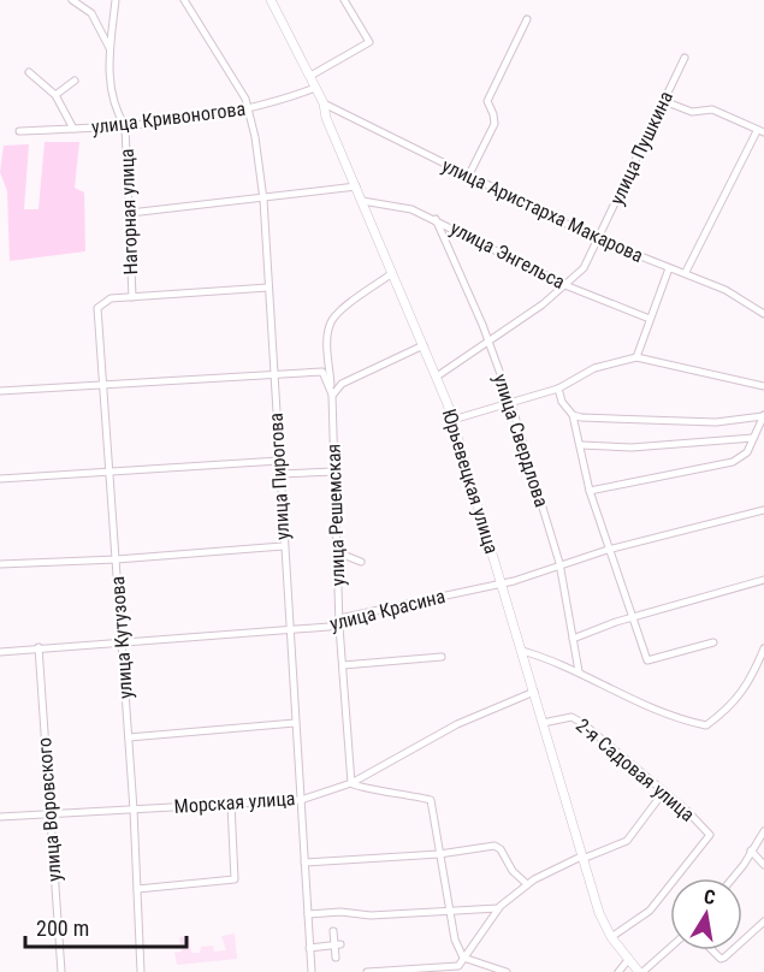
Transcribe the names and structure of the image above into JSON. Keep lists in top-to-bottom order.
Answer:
{
  "streets": {
    "main road": ["Юрьевецкая улица"],
    "street": [
      "улица Кривоногова",
      "улица Пушкина",
      "улица Аристарха Макарова",
      "Нагорная улица",
      "улица Энгельса",
      "улица Свердлова",
      "улица Пирогова",
      "улица Решемская",
      "улица Красина",
      "улица Кутузова",
      "2-я Садовая улица",
      "Морская улица",
      "улица Воровского"
    ]
  },
  "crossings": [
    ["улица Кривоногова", "Нагорная улица"],
    ["улица Кривоногова", "улица Пирогова"],
    ["улица Кривоногова", "Юрьевецкая улица"],
    ["улица Пушкина", "улица Аристарха Макарова"],
    ["улица Пушкина", "улица Энгельса"],
    ["улица Пушкина", "улица Свердлова"],
    ["улица Пушкина", "Юрьевецкая улица"],
    ["улица Аристарха Макарова", "Юрьевецкая улица"],
    ["Нагорная улица", "улица Кутузова"],
    ["улица Энгельса", "улица Свердлова"],
    ["улица Энгельса", "Юрьевецкая улица"],
    ["улица Свердлова", "улица Красина"],
    ["улица Пирогова", "улица Красина"],
    ["улица Пирогова", "Морская улица"],
    ["Юрьевецкая улица", "улица Решемская"],
    ["Юрьевецкая улица", "улица Красина"],
    ["Юрьевецкая улица", "2-я Садовая улица"],
    ["улица Решемская", "улица Красина"],
    ["улица Решемская", "Морская улица"],
    ["улица Красина", "улица Кутузова"],
    ["улица Красина", "улица Воровского"],
    ["улица Кутузова", "Морская улица"],
    ["Морская улица", "улица Воровского"]
  ],
  "scale_bar": "200 m",
  "north": "top"
}
